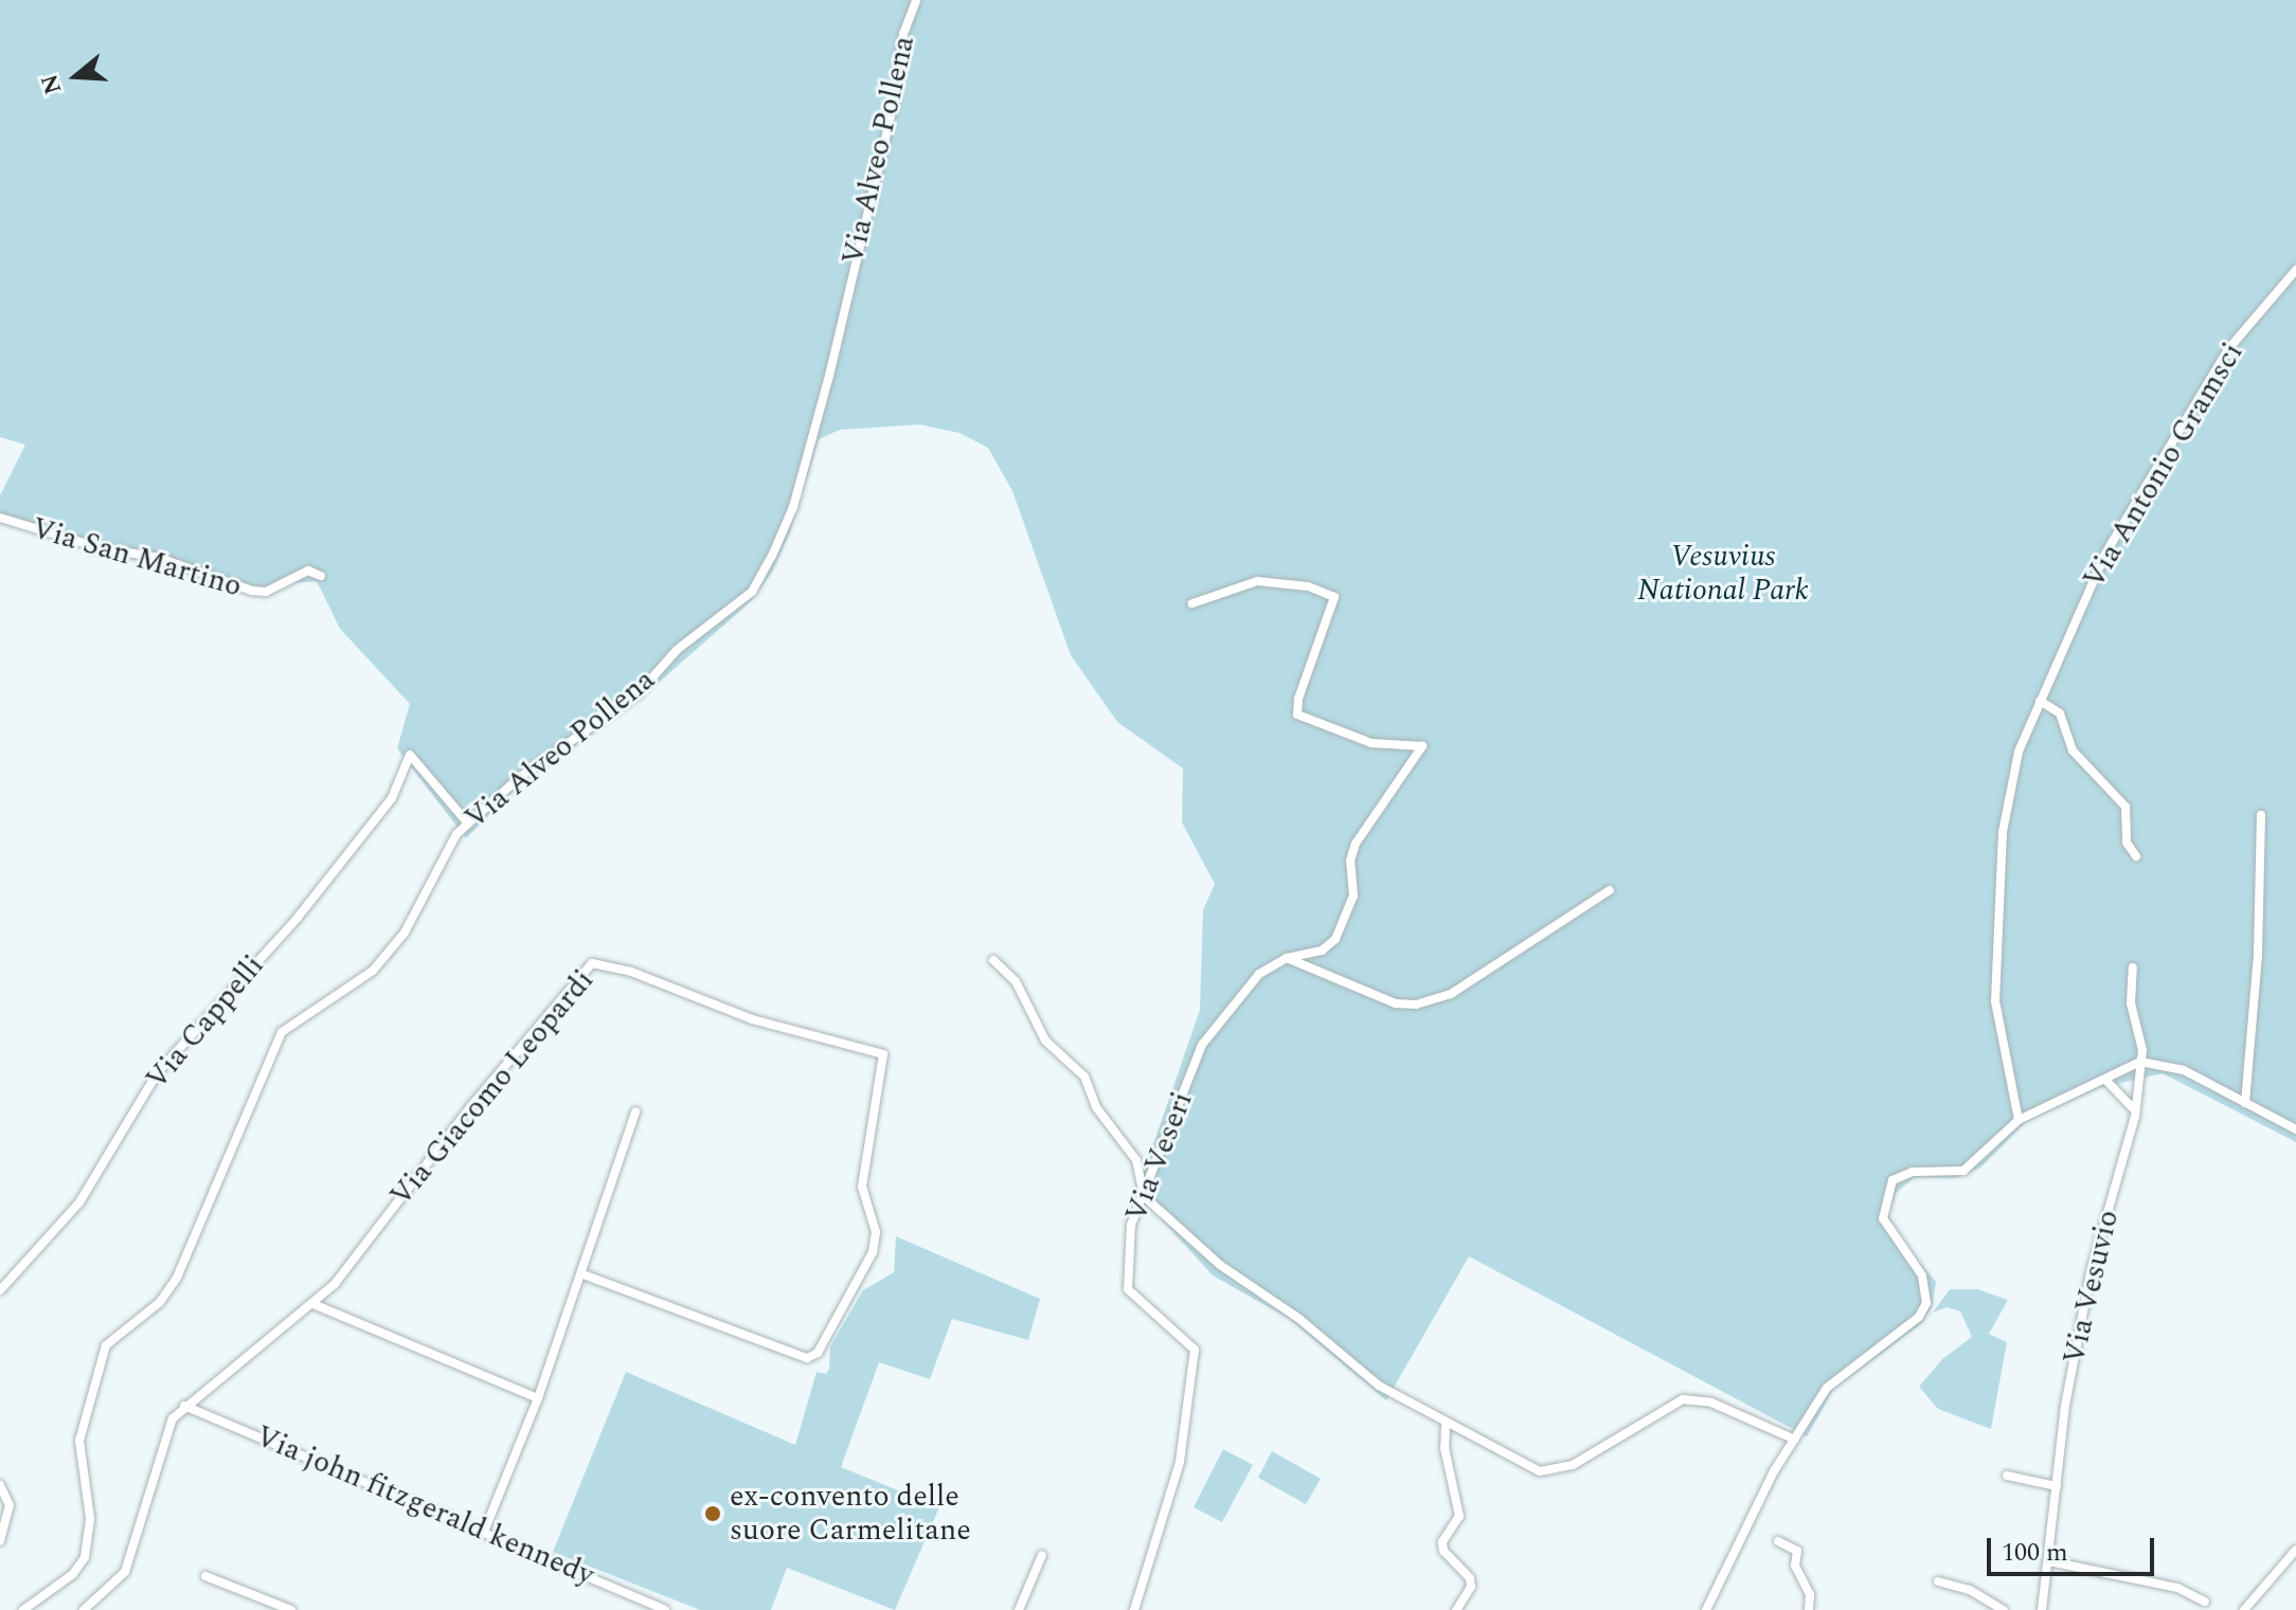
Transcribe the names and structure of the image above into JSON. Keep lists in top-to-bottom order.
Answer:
{
  "streets": {
    "street": [
      "Via Alveo Pollena",
      "Via Antonio Gramsci",
      "Via San Martino",
      "Via Cappelli",
      "Via Giacomo Leopardi",
      "Via Veseri",
      "Via Vesuvio",
      "Via john fitzgerald kennedy"
    ]
  },
  "crossings": [
    ["Via Alveo Pollena", "Via Cappelli"],
    ["Via Giacomo Leopardi", "Via john fitzgerald kennedy"]
  ],
  "parks": ["Vesuvius National Park"],
  "places": ["ex-convento delle suore Carmelitane"],
  "scale_bar": "100 m",
  "north": "left"
}
